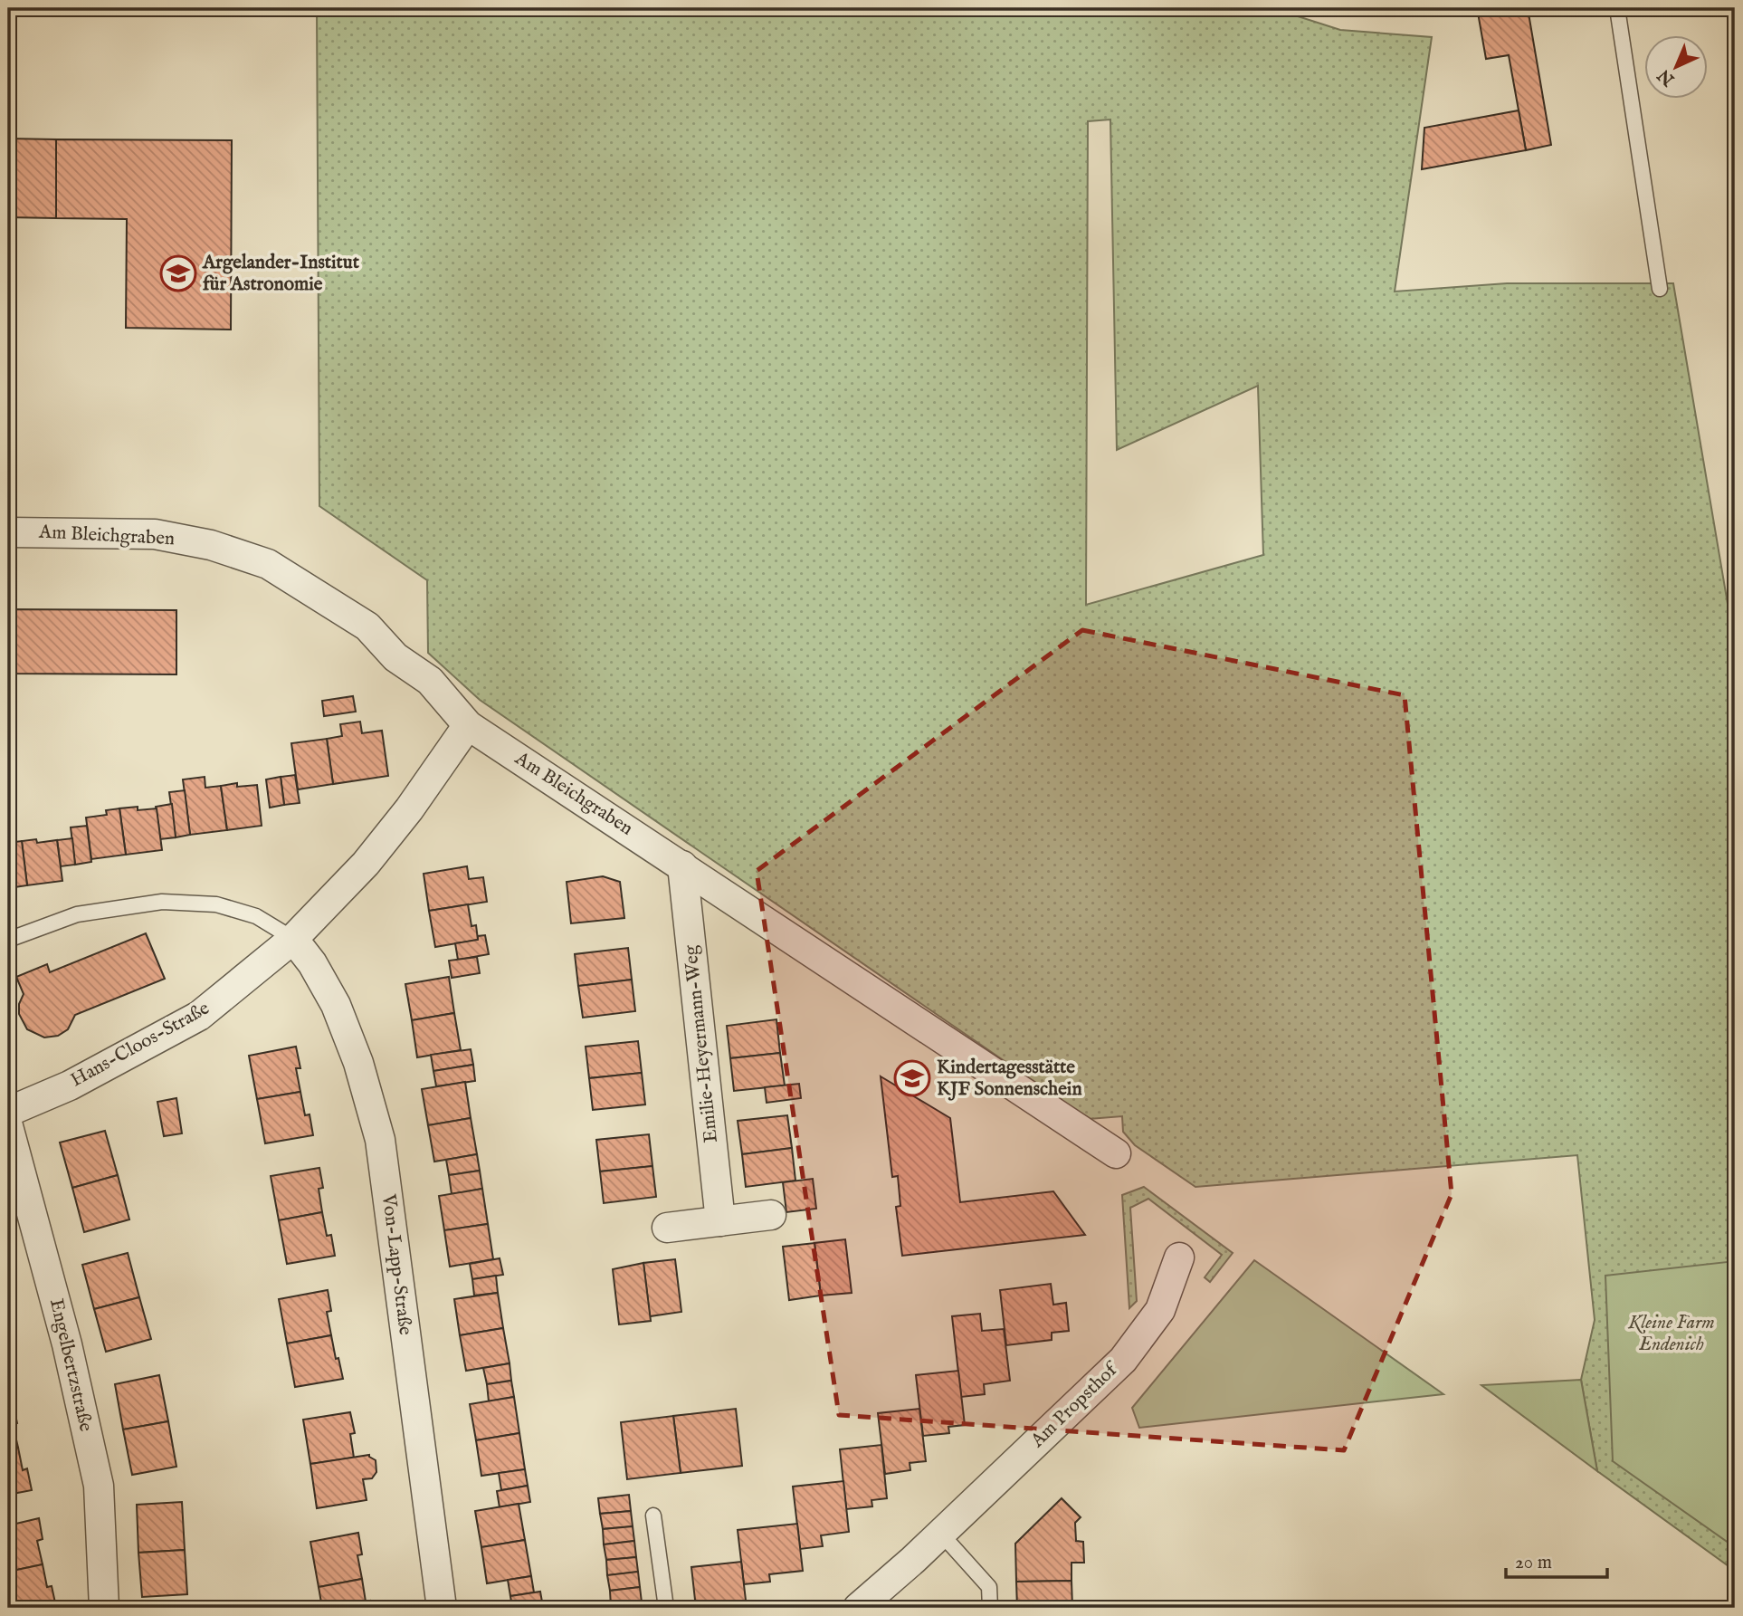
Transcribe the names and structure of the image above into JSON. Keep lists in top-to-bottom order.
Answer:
{
  "streets": {
    "street": [
      "Am Bleichgraben",
      "Emilie-Heyermann-Weg",
      "Hans-Cloos-Straße",
      "Von-Lapp-Straße",
      "Engelbertzstraße",
      "Am Propsthof"
    ]
  },
  "crossings": [
    ["Am Bleichgraben", "Emilie-Heyermann-Weg"],
    ["Am Bleichgraben", "Hans-Cloos-Straße"],
    ["Hans-Cloos-Straße", "Von-Lapp-Straße"]
  ],
  "parks": ["Kleine Farm Endenich"],
  "places": {
    "school or university": ["Argelander-Institut für Astronomie", "Kindertagesstätte KJF Sonnenschein"]
  },
  "scale_bar": "20 m",
  "north": "bottom left"
}
